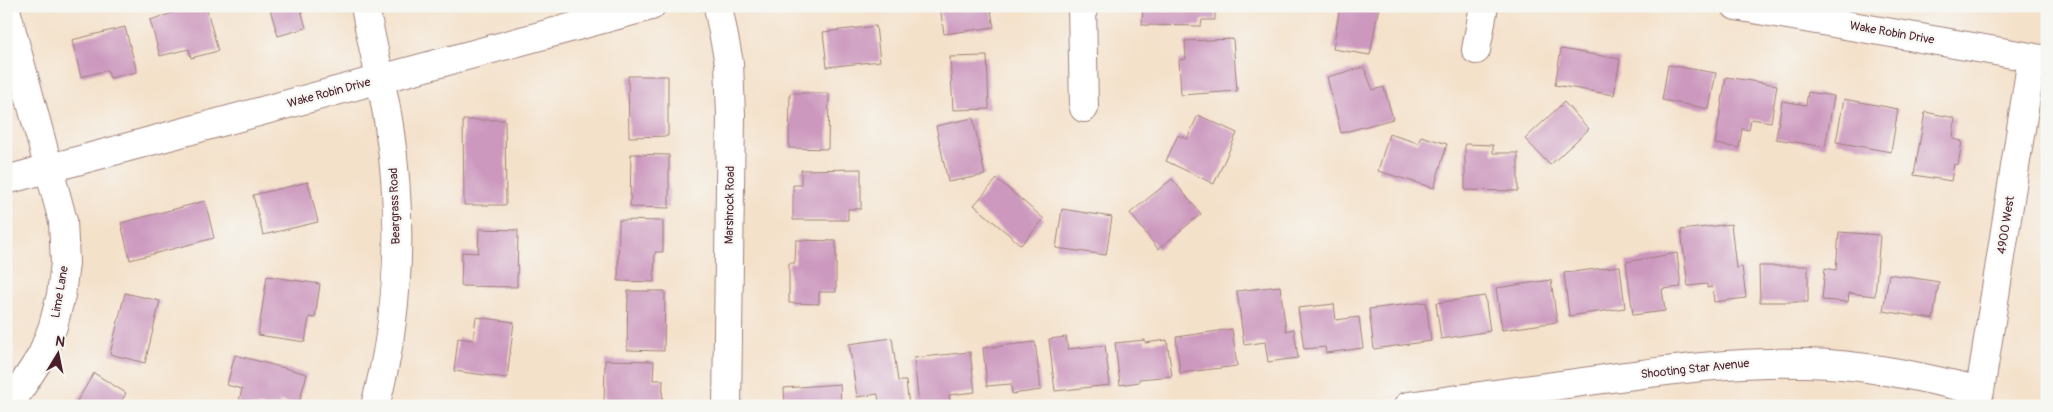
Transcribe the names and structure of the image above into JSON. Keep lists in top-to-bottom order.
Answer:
{
  "streets": {
    "street": [
      "Wake Robin Drive",
      "Marshrock Road",
      "Beargrass Road",
      "4900 West",
      "Lime Lane",
      "Shooting Star Avenue"
    ]
  },
  "crossings": [
    ["Wake Robin Drive", "Beargrass Road"],
    ["Wake Robin Drive", "4900 West"],
    ["Wake Robin Drive", "Lime Lane"],
    ["4900 West", "Shooting Star Avenue"]
  ],
  "north": "top"
}
